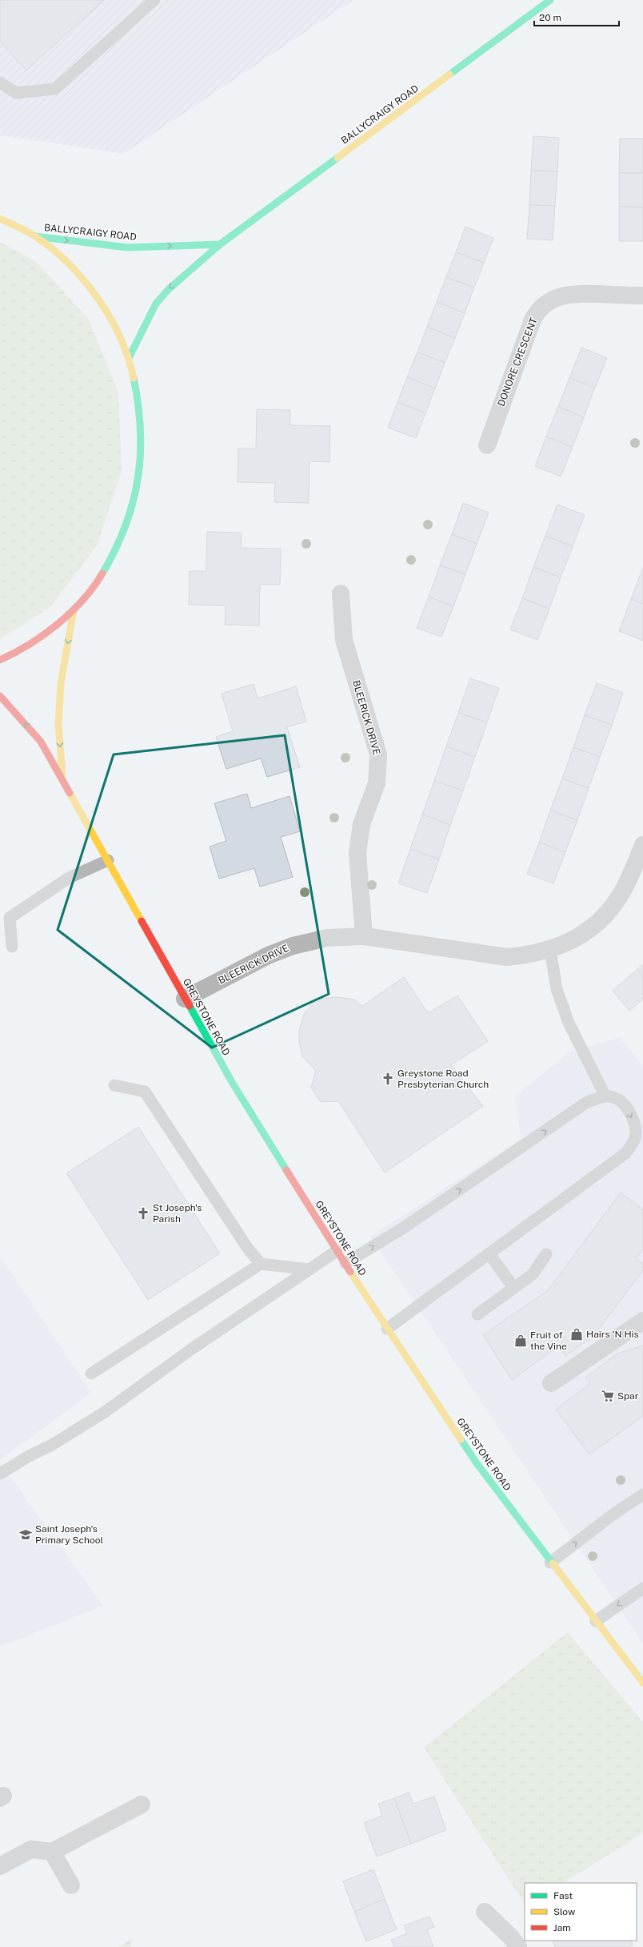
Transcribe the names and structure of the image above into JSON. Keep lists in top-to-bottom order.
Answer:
{
  "streets": {
    "main road": ["BALLYCRAIGY ROAD", "GREYSTONE ROAD"],
    "street": ["DONORE CRESCENT", "BLEERICK DRIVE"]
  },
  "crossings": [
    ["BLEERICK DRIVE", "GREYSTONE ROAD"]
  ],
  "places": {
    "church": ["Greystone Road Presbyterian Church", "St Joseph's Parish"],
    "shop": ["Hairs 'N His", "Fruit of the Vine"],
    "supermarket": ["Spar"],
    "school or university": ["Saint Joseph's Primary School"]
  },
  "legend": ["Fast", "Slow", "Jam"],
  "scale_bar": "20 m"
}
